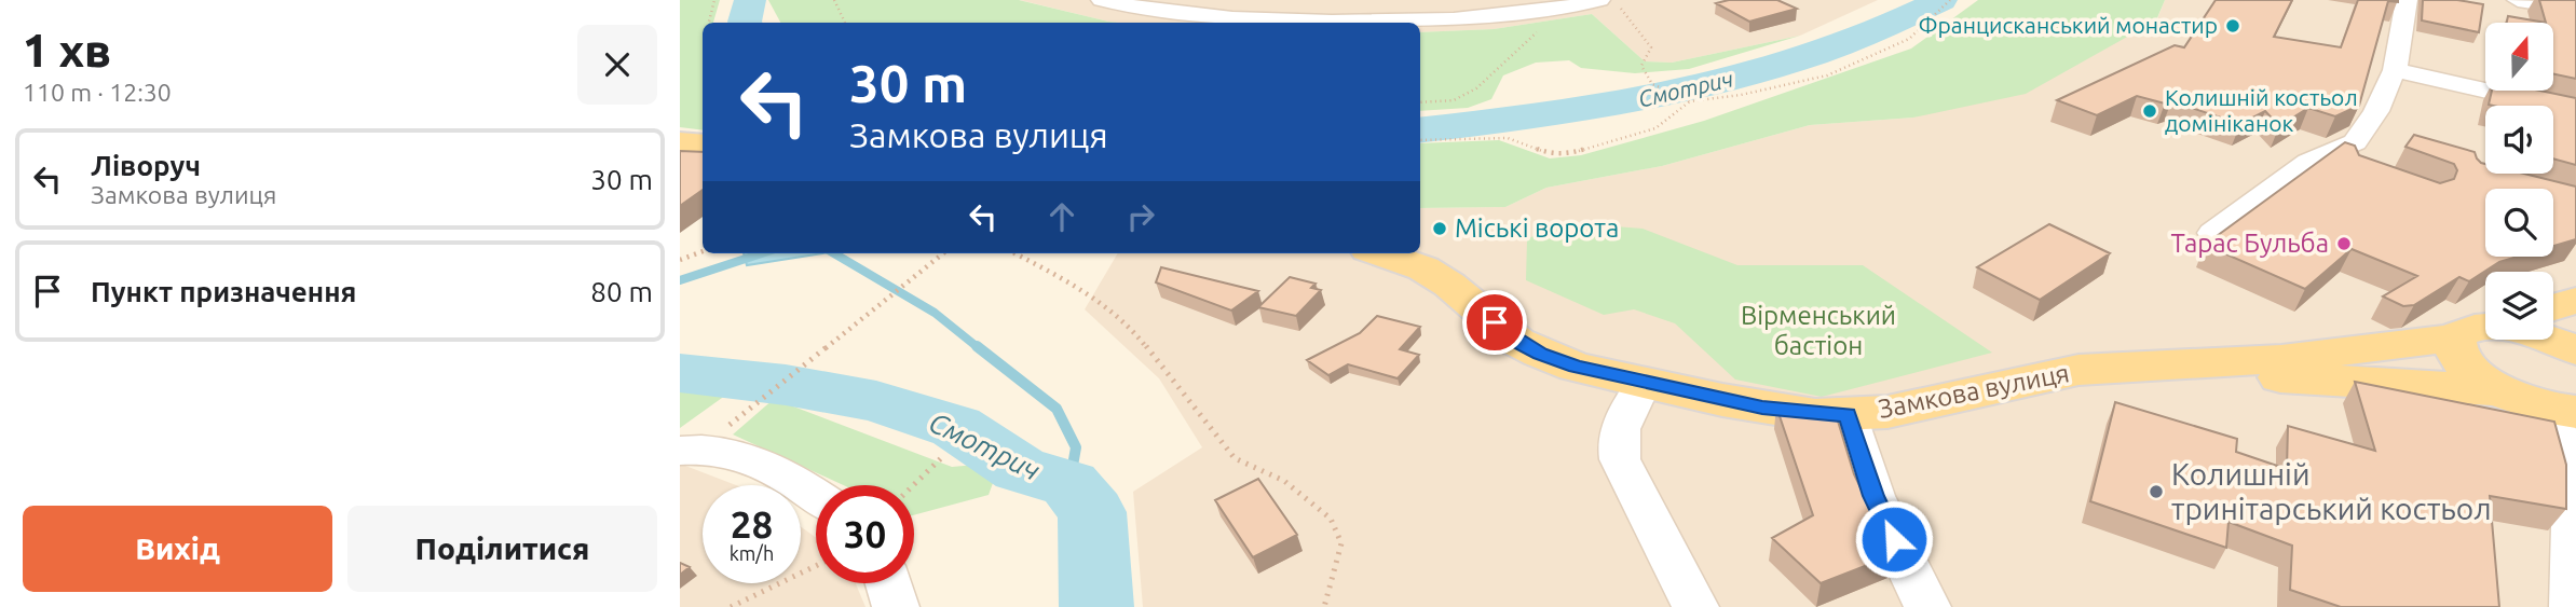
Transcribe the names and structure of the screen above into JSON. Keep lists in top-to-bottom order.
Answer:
{
  "streets": {
    "main road": ["Замкова вулиця"]
  },
  "water": ["Смотрич"],
  "parks": ["Вірменський бастіон"],
  "places": [
    "Францисканський монастир",
    "Колишній костьол домініканок",
    "Міські ворота",
    "Тарас Бульба",
    "Колишній тринітарський костьол"
  ],
  "north": "top",
  "page": {
    "heading": ["1 хв", "110 m · 12:30"],
    "turn": ["30 m", "Замкова вулиця"],
    "list": [
      {
        "name": "Ліворуч",
        "note": "Замкова вулиця",
        "value": "30 m"
      },
      {
        "name": "Пункт призначення",
        "value": "80 m"
      }
    ],
    "speed": "28 km/h",
    "limit": "30",
    "buttons": ["Вихід", "Поділитися"]
  }
}
